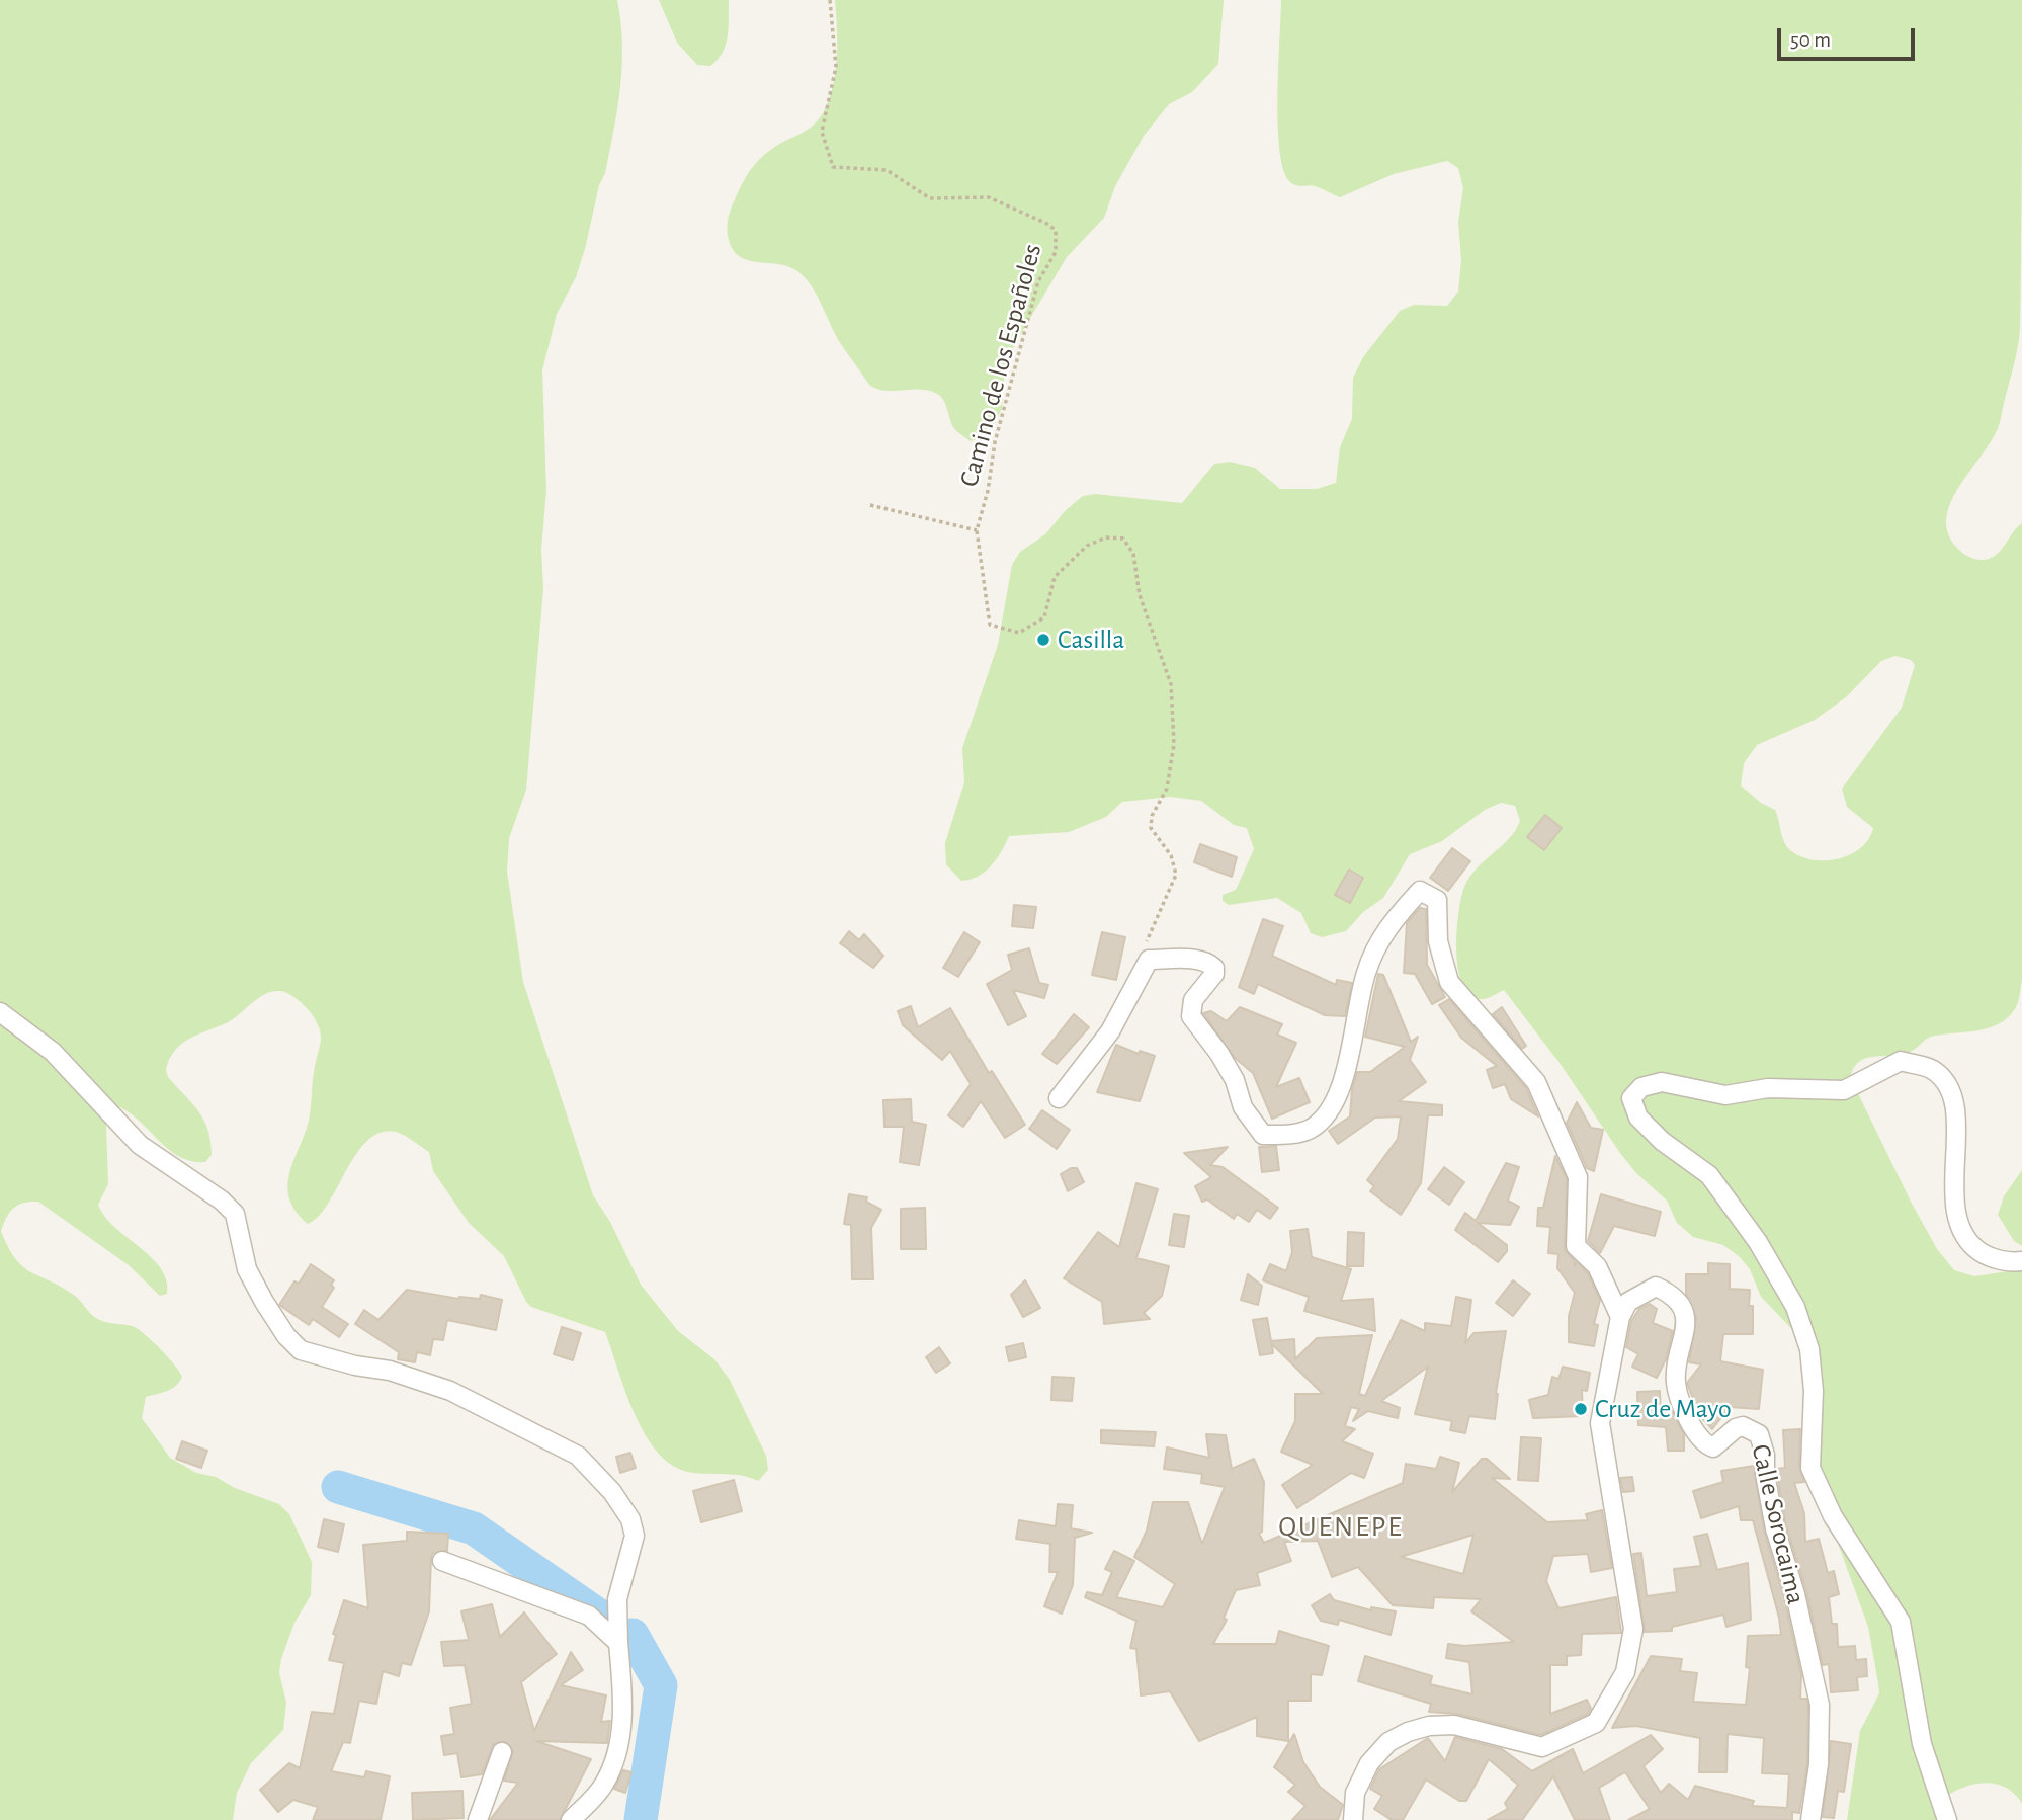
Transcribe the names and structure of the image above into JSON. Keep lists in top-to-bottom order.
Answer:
{
  "streets": {
    "street": ["Calle Sorocaima"],
    "path": ["Camino de los Españoles"]
  },
  "districts": ["QUENEPE"],
  "places": ["Casilla", "Cruz de Mayo"],
  "scale_bar": "50 m"
}
